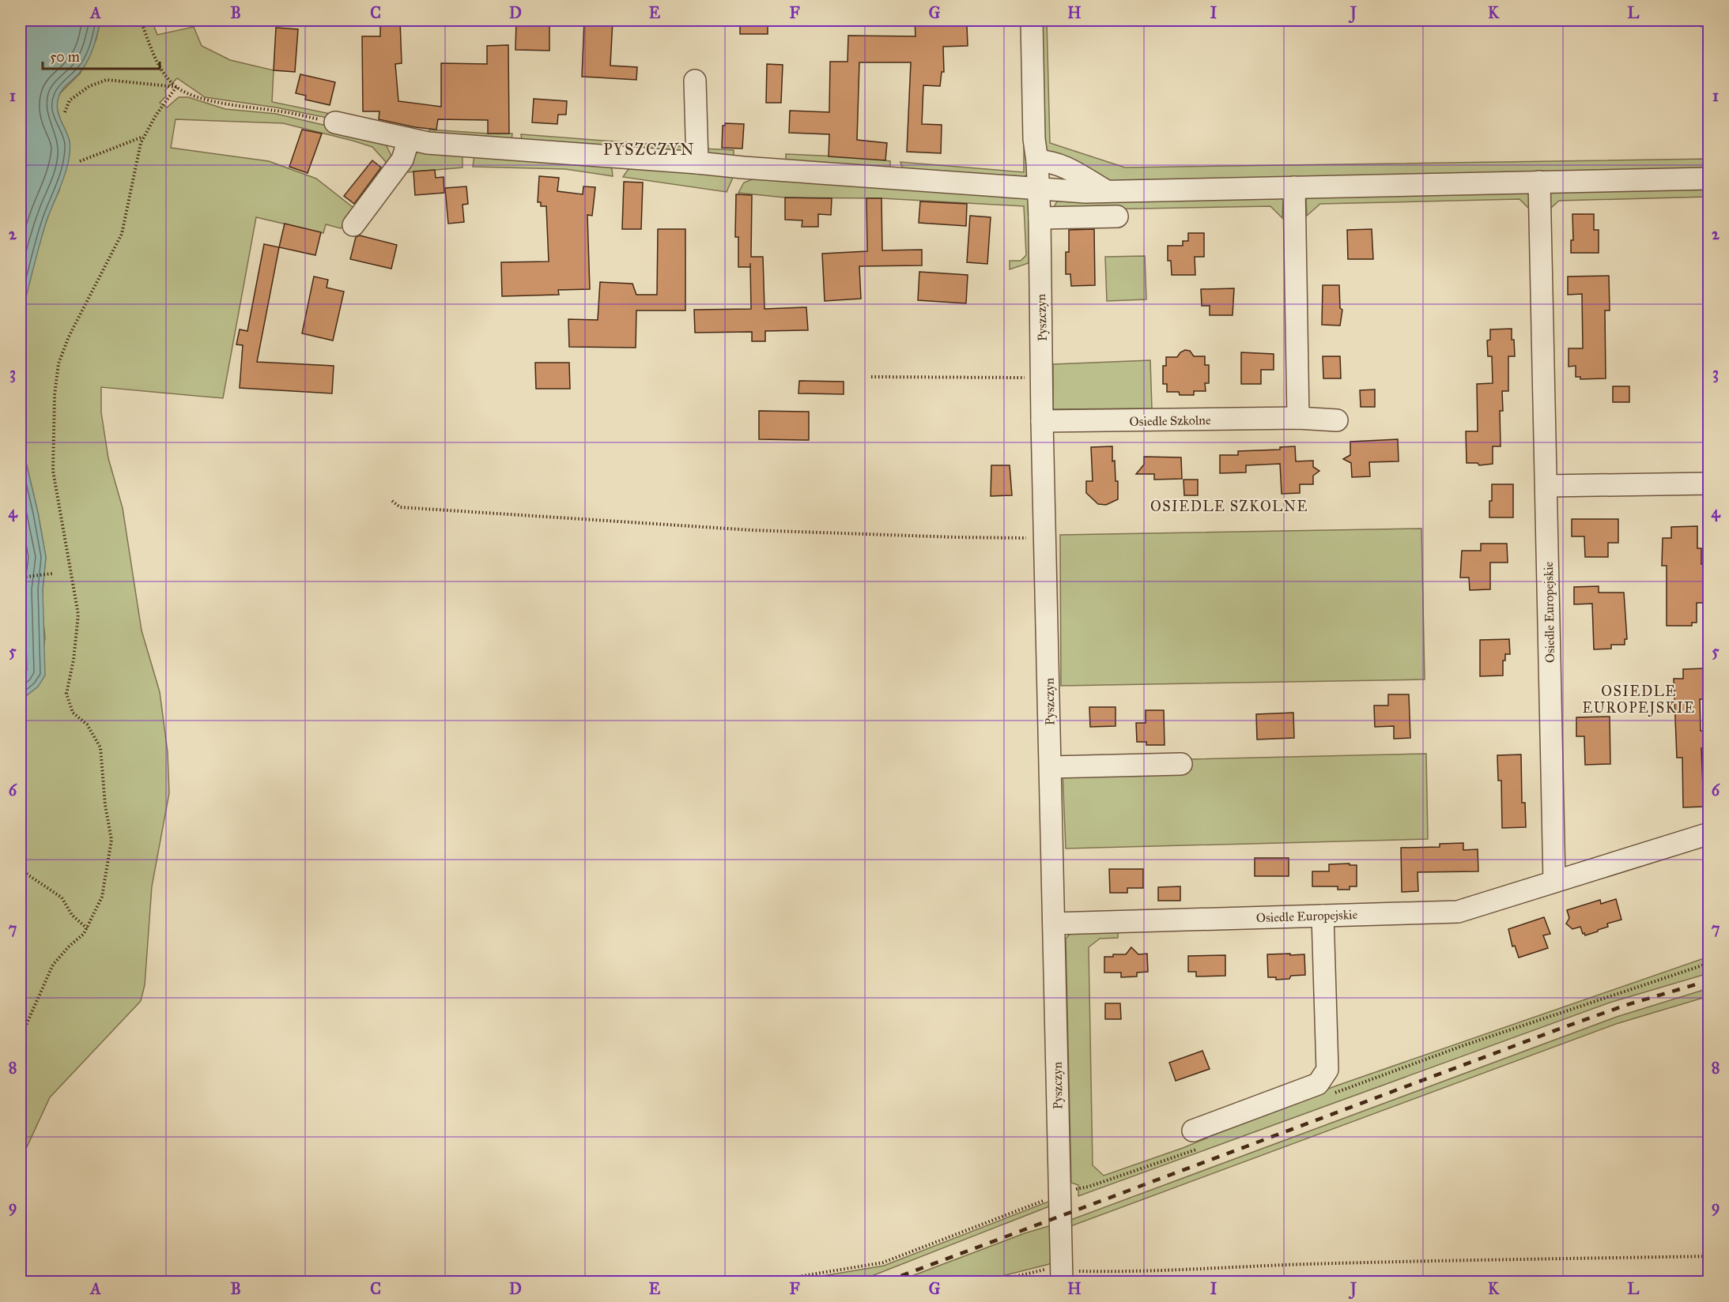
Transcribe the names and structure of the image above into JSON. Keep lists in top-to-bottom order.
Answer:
{
  "streets": {
    "street": ["Pyszczyn", "Osiedle Szkolne", "Osiedle Europejskie"]
  },
  "crossings": [
    ["Pyszczyn", "Osiedle Szkolne"],
    ["Pyszczyn", "Osiedle Europejskie"]
  ],
  "districts": ["PYSZCZYN", "OSIEDLE SZKOLNE", "OSIEDLE EUROPEJSKIE"],
  "scale_bar": "50 m",
  "grid": {
    "columns": [
      "A",
      "B",
      "C",
      "D",
      "E",
      "F",
      "G",
      "H",
      "I",
      "J",
      "K",
      "L"
    ],
    "rows": [
      "1",
      "2",
      "3",
      "4",
      "5",
      "6",
      "7",
      "8",
      "9"
    ]
  }
}
